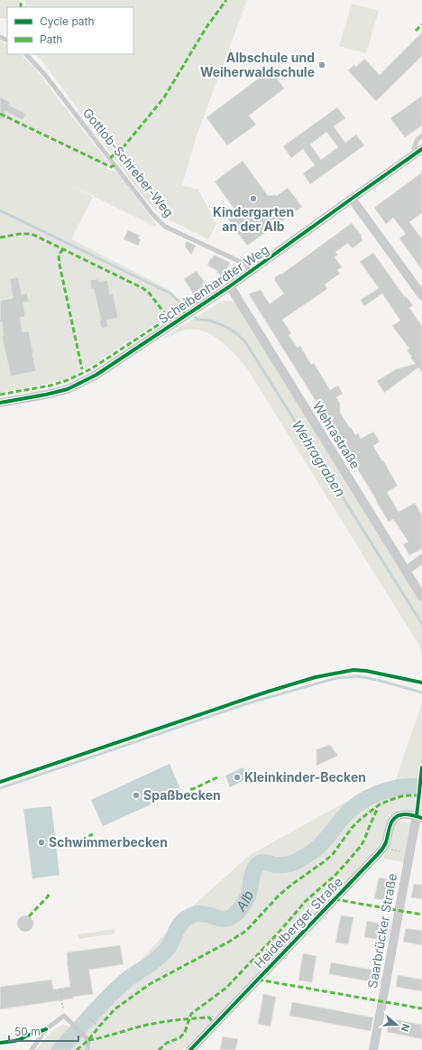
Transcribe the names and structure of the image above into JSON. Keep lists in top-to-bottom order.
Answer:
{
  "streets": {
    "street": [
      "Scheibenhardter Weg",
      "Wehrastraße",
      "Heidelberger Straße",
      "Saarbrücker Straße"
    ],
    "lane": ["Gottlob-Schreber-Weg"]
  },
  "crossings": [
    ["Gottlob-Schreber-Weg", "Scheibenhardter Weg"],
    ["Scheibenhardter Weg", "Wehrastraße"],
    ["Heidelberger Straße", "Saarbrücker Straße"]
  ],
  "water": ["Wehragraben", "Alb"],
  "places": [
    "Albschule und Weiherwaldschule",
    "Kindergarten an der Alb",
    "Kleinkinder-Becken",
    "Spaßbecken",
    "Schwimmerbecken"
  ],
  "legend": ["Cycle path", "Path"],
  "scale_bar": "50 m",
  "north": "right"
}
